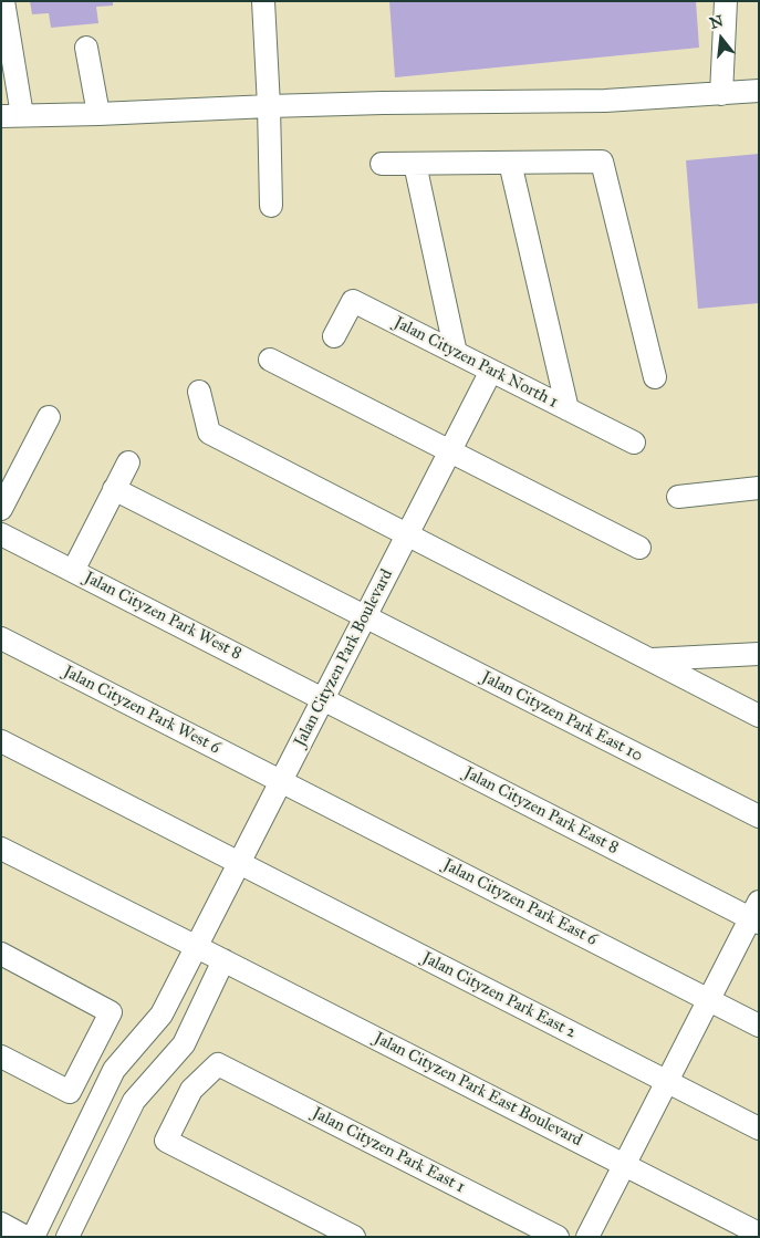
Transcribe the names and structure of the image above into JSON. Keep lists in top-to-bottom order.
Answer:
{
  "streets": {
    "street": [
      "Jalan Cityzen Park North 1",
      "Jalan Cityzen Park West 8",
      "Jalan Cityzen Park Boulevard",
      "Jalan Cityzen Park West 6",
      "Jalan Cityzen Park East 10",
      "Jalan Cityzen Park East 8",
      "Jalan Cityzen Park East 6",
      "Jalan Cityzen Park East 2",
      "Jalan Cityzen Park East Boulevard",
      "Jalan Cityzen Park East 1"
    ]
  },
  "crossings": [
    ["Jalan Cityzen Park North 1", "Jalan Cityzen Park Boulevard"],
    ["Jalan Cityzen Park West 8", "Jalan Cityzen Park Boulevard"],
    ["Jalan Cityzen Park West 8", "Jalan Cityzen Park East 8"],
    ["Jalan Cityzen Park Boulevard", "Jalan Cityzen Park West 6"],
    ["Jalan Cityzen Park Boulevard", "Jalan Cityzen Park East 10"],
    ["Jalan Cityzen Park Boulevard", "Jalan Cityzen Park East 8"],
    ["Jalan Cityzen Park Boulevard", "Jalan Cityzen Park East 6"],
    ["Jalan Cityzen Park Boulevard", "Jalan Cityzen Park East 2"],
    ["Jalan Cityzen Park Boulevard", "Jalan Cityzen Park East Boulevard"],
    ["Jalan Cityzen Park West 6", "Jalan Cityzen Park East 6"]
  ],
  "north": "top"
}
